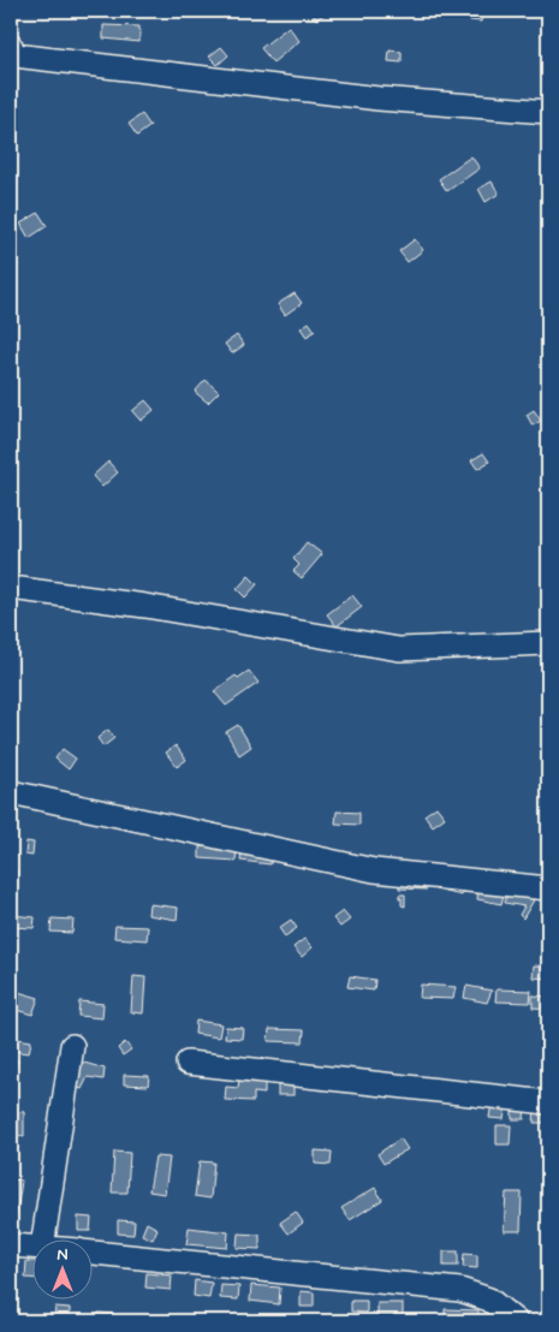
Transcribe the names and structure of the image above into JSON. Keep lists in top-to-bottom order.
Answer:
{
  "north": "top"
}
